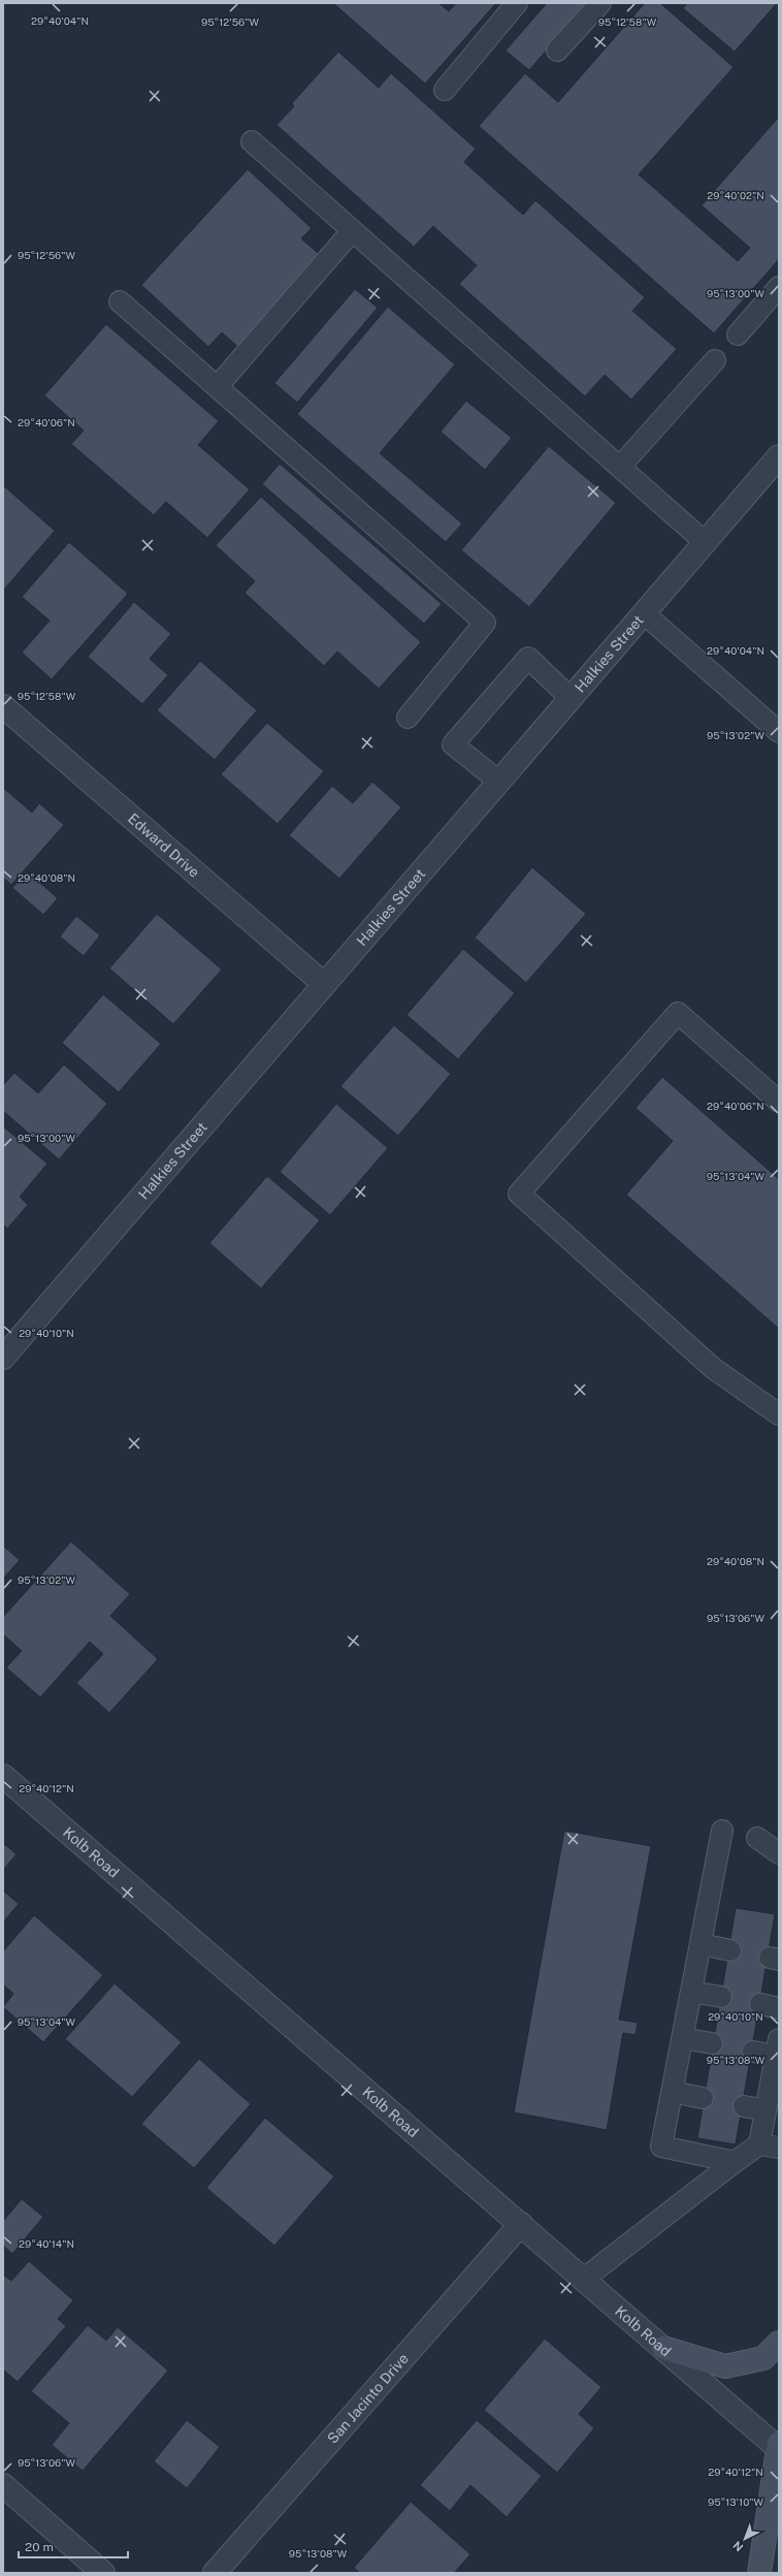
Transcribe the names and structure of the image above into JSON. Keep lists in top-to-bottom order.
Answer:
{
  "streets": {
    "street": [
      "Halkies Street",
      "Edward Drive",
      "Kolb Road",
      "San Jacinto Drive"
    ]
  },
  "crossings": [
    ["Halkies Street", "Edward Drive"],
    ["Kolb Road", "San Jacinto Drive"]
  ],
  "scale_bar": "20 m",
  "north": "bottom left",
  "coordinates": [
    "29°40'04\"N",
    "95°12'56\"W",
    "95°12'58\"W",
    "29°40'02\"N",
    "95°13'00\"W",
    "29°40'06\"N",
    "95°13'02\"W",
    "29°40'08\"N",
    "95°13'04\"W",
    "29°40'10\"N",
    "95°13'06\"W",
    "29°40'12\"N",
    "95°13'08\"W",
    "29°40'14\"N",
    "95°13'10\"W"
  ]
}
